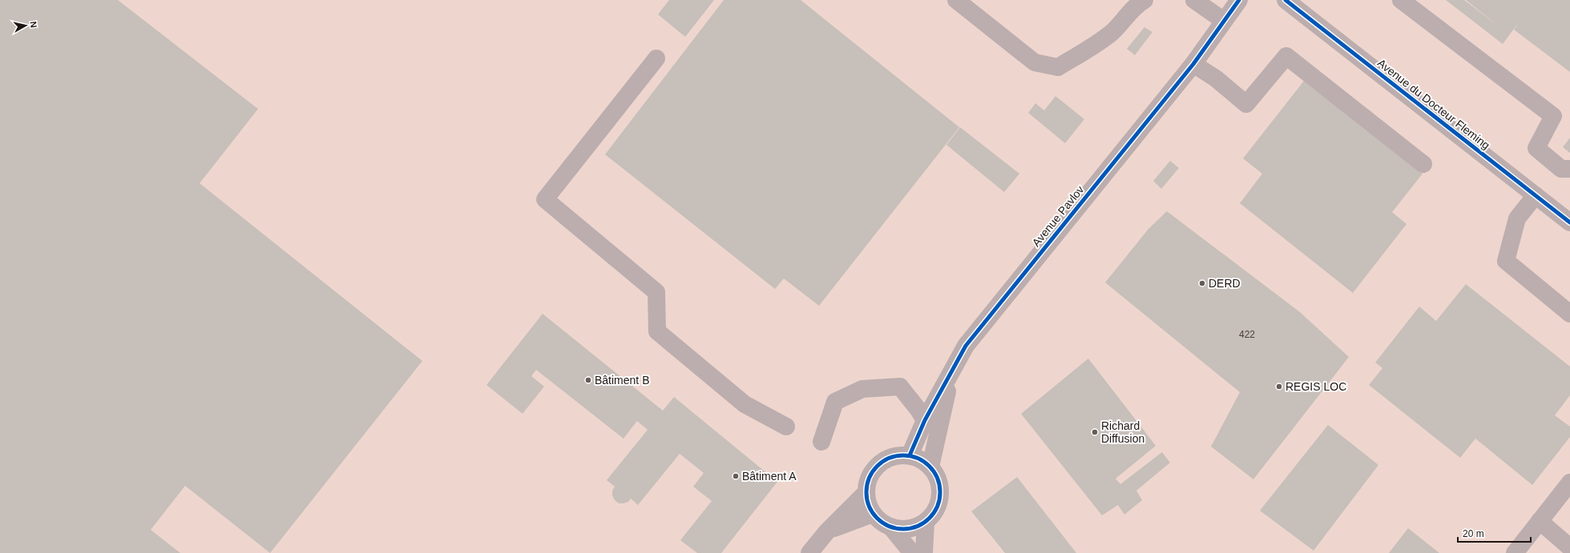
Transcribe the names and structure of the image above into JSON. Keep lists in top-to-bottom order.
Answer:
{
  "streets": {
    "street": ["Avenue du Docteur Fleming", "Avenue Pavlov"]
  },
  "places": [
    "DERD",
    "Bâtiment B",
    "REGIS LOC",
    "Richard Diffusion",
    "Bâtiment A"
  ],
  "house_numbers": ["422"],
  "scale_bar": "20 m",
  "north": "right"
}
